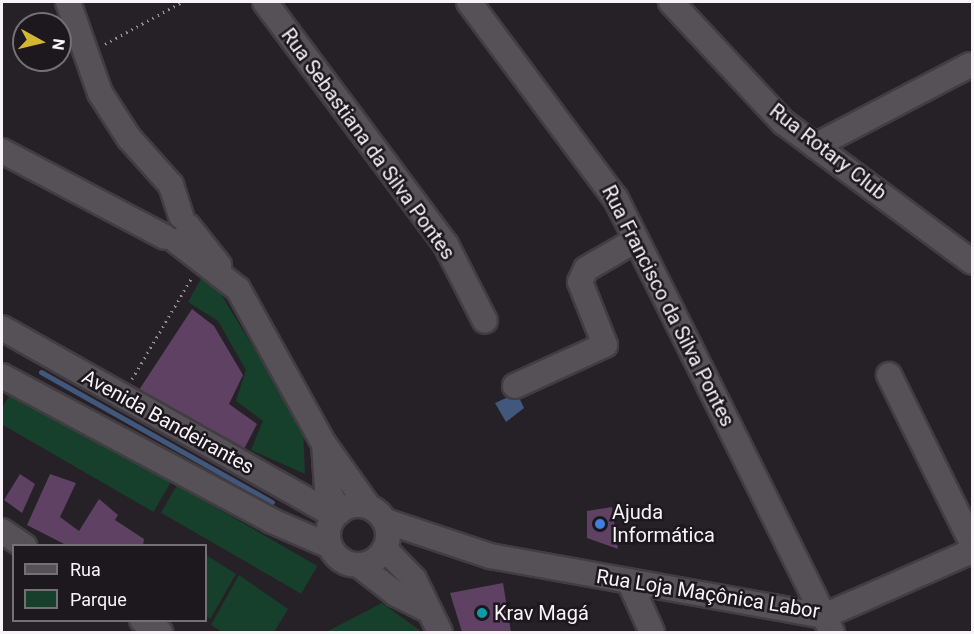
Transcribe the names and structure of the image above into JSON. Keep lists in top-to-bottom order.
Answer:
{
  "streets": {
    "street": [
      "Rua Sebastiana da Silva Pontes",
      "Rua Rotary Club",
      "Rua Francisco da Silva Pontes",
      "Avenida Bandeirantes",
      "Rua Loja Maçônica Labor"
    ]
  },
  "crossings": [
    ["Rua Francisco da Silva Pontes", "Rua Loja Maçônica Labor"]
  ],
  "places": ["Ajuda Informática", "Krav Magá"],
  "legend": ["Rua", "Parque"],
  "north": "right"
}
